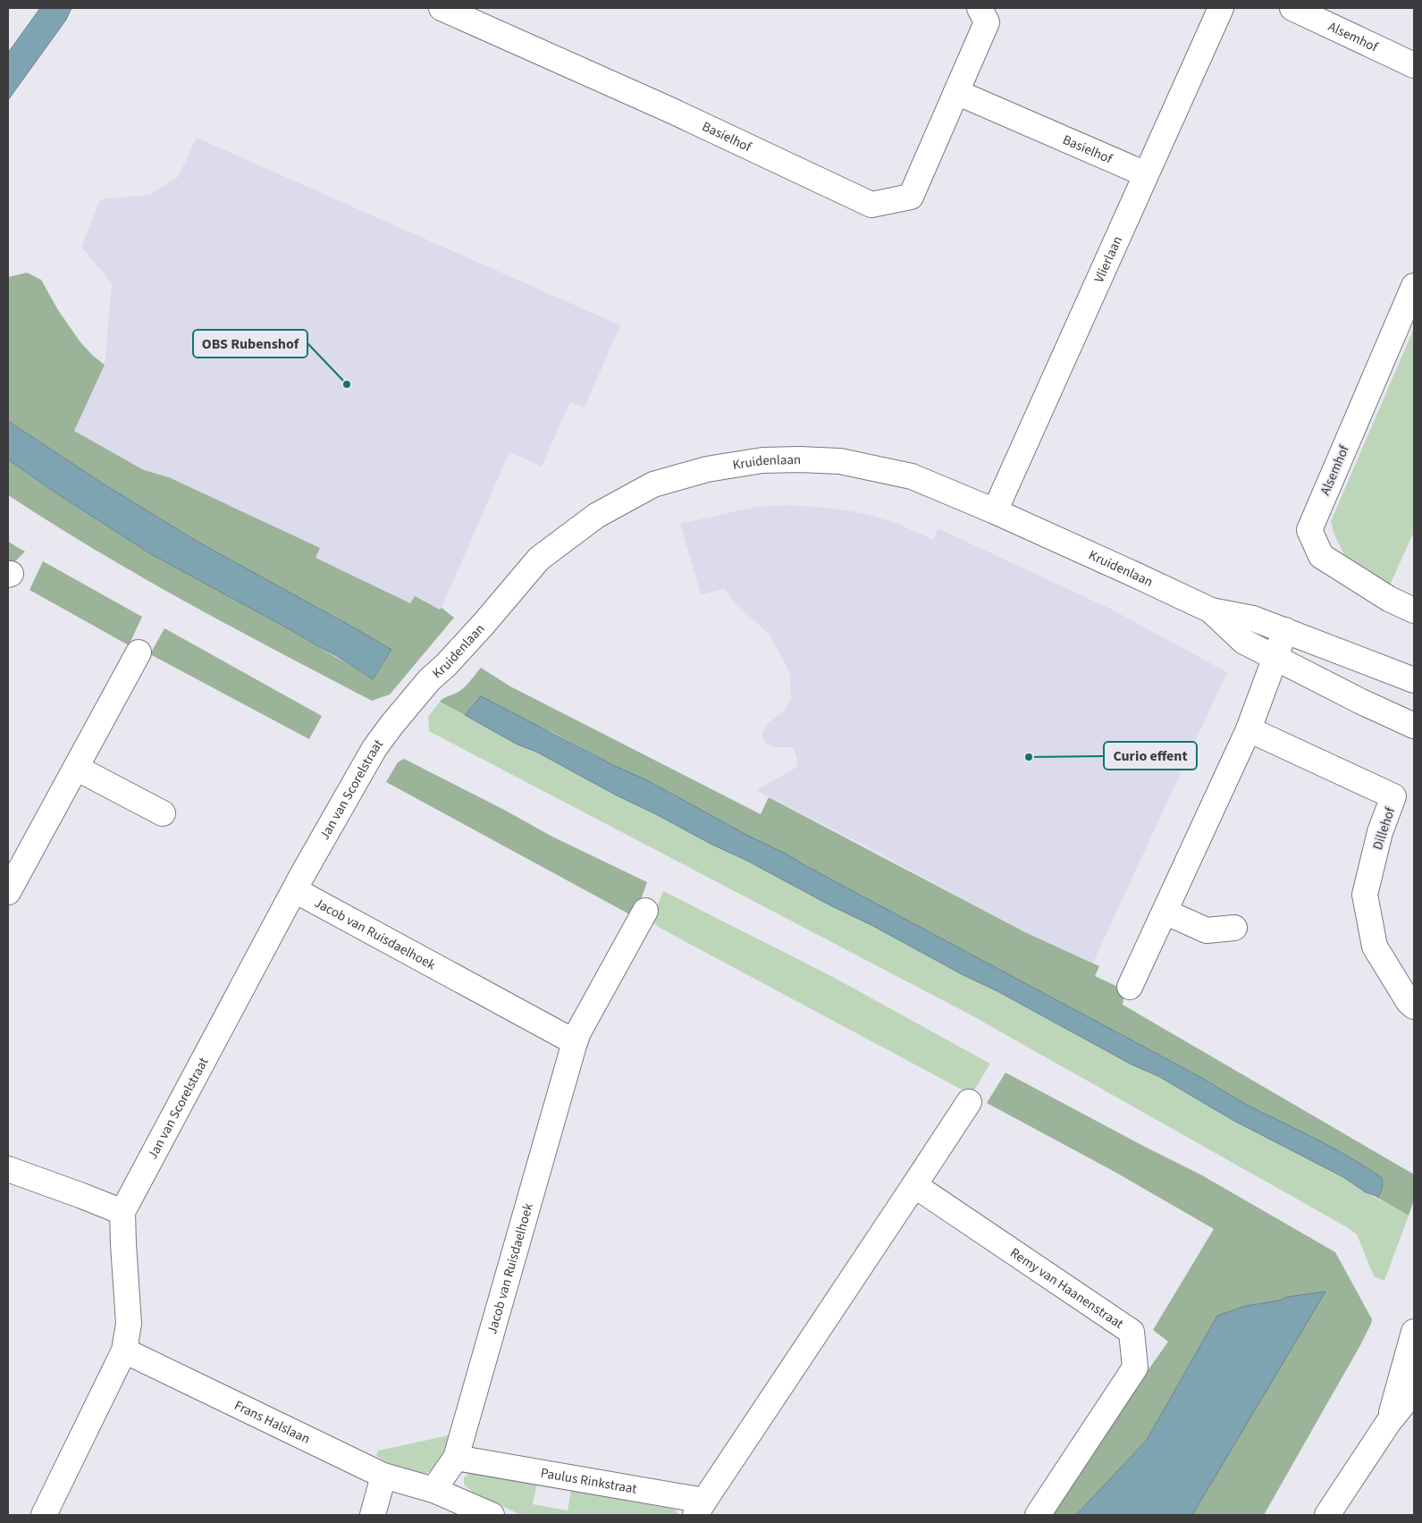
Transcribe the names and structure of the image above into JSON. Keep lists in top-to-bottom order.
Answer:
{
  "streets": {
    "street": [
      "Alsemhof",
      "Basielhof",
      "Vlierlaan",
      "Kruidenlaan",
      "Jan van Scorelstraat",
      "Dillehof",
      "Jacob van Ruisdaelhoek",
      "Remy van Haanenstraat",
      "Frans Halslaan",
      "Paulus Rinkstraat"
    ]
  },
  "crossings": [
    ["Basielhof", "Vlierlaan"],
    ["Vlierlaan", "Kruidenlaan"],
    ["Kruidenlaan", "Jan van Scorelstraat"],
    ["Jan van Scorelstraat", "Jacob van Ruisdaelhoek"],
    ["Jan van Scorelstraat", "Frans Halslaan"],
    ["Jacob van Ruisdaelhoek", "Paulus Rinkstraat"]
  ],
  "places": ["OBS Rubenshof", "Curio effent"]
}
